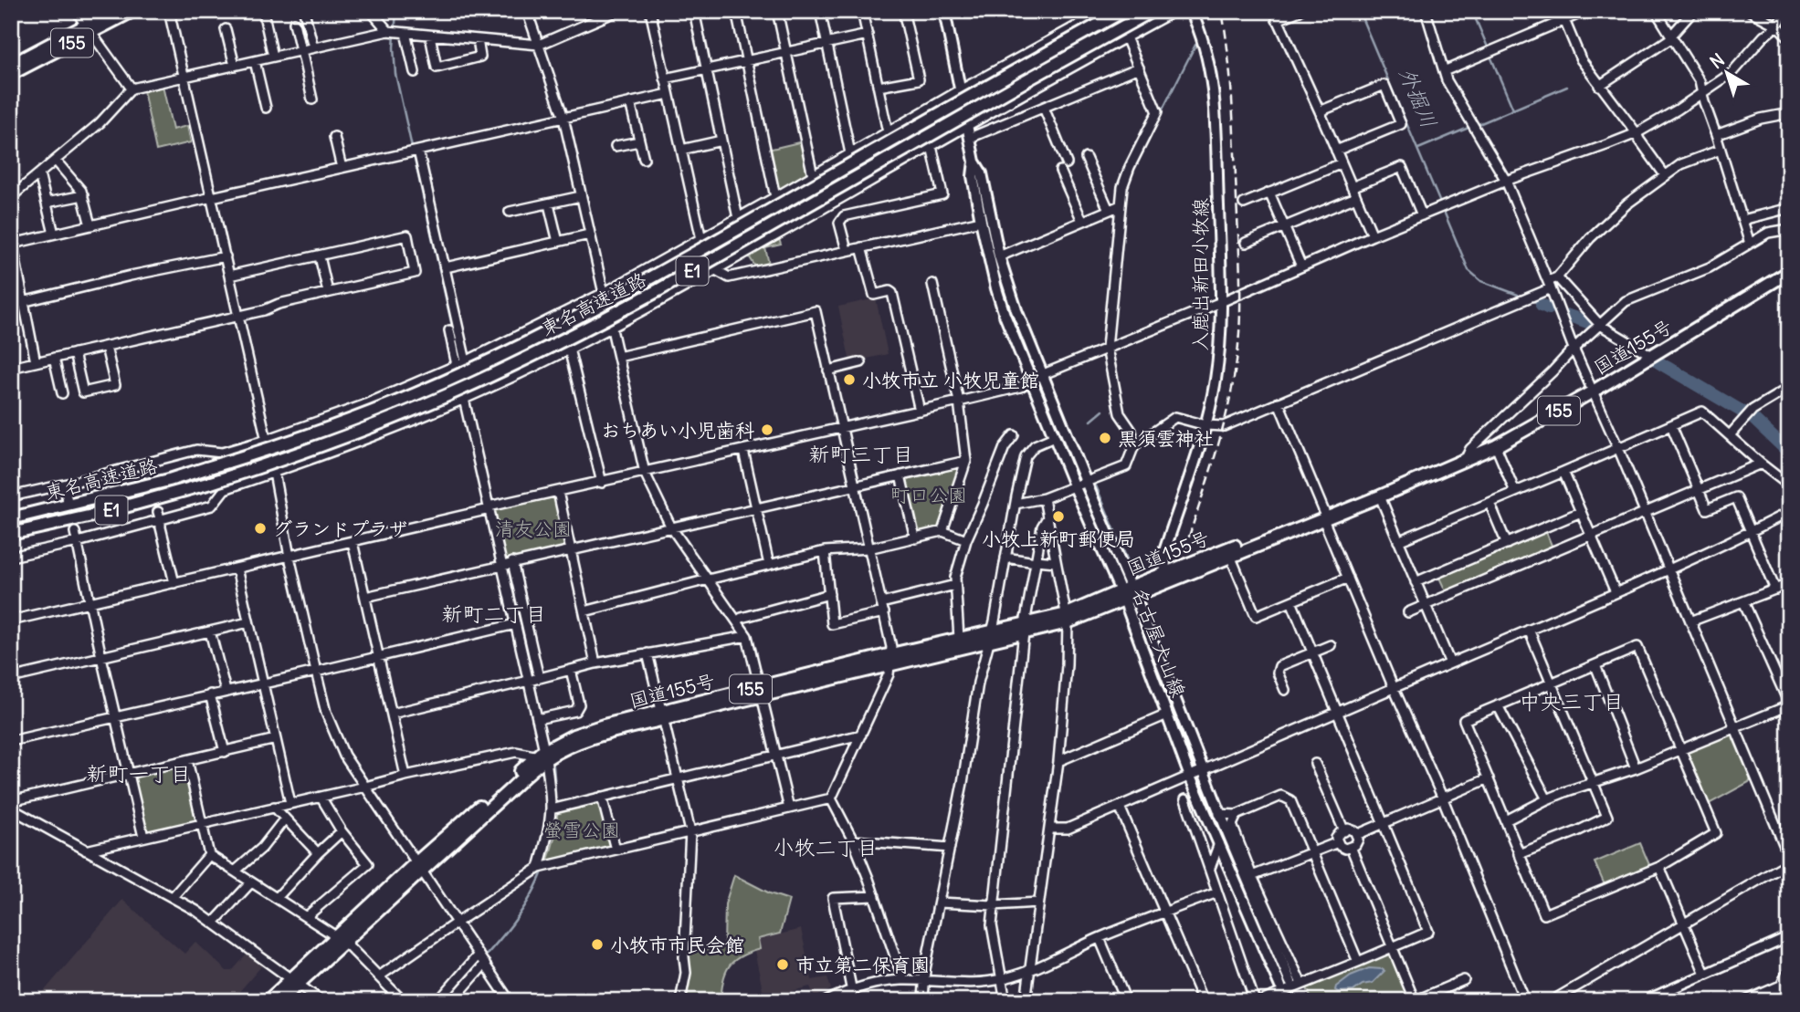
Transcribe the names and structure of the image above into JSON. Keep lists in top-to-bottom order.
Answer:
{
  "streets": {
    "highway": [
      "155",
      "E1",
      "東名高速道路",
      "国道155号"
    ],
    "main road": ["入鹿出新田小牧線", "名古屋犬山線"]
  },
  "crossings": [
    ["入鹿出新田小牧線", "国道155号"],
    ["国道155号", "名古屋犬山線"]
  ],
  "districts": [
    "新町三丁目",
    "新町二丁目",
    "中央三丁目",
    "新町一丁目",
    "小牧二丁目"
  ],
  "water": ["外掘川"],
  "parks": ["町口公園", "清友公園", "螢雪公園"],
  "places": [
    "小牧市立 小牧児童館",
    "おちあい小児歯科",
    "黒須雲神社",
    "小牧上新町郵便局",
    "グランドプラザ",
    "小牧市市民会館",
    "市立第二保育園"
  ],
  "north": "top left"
}
